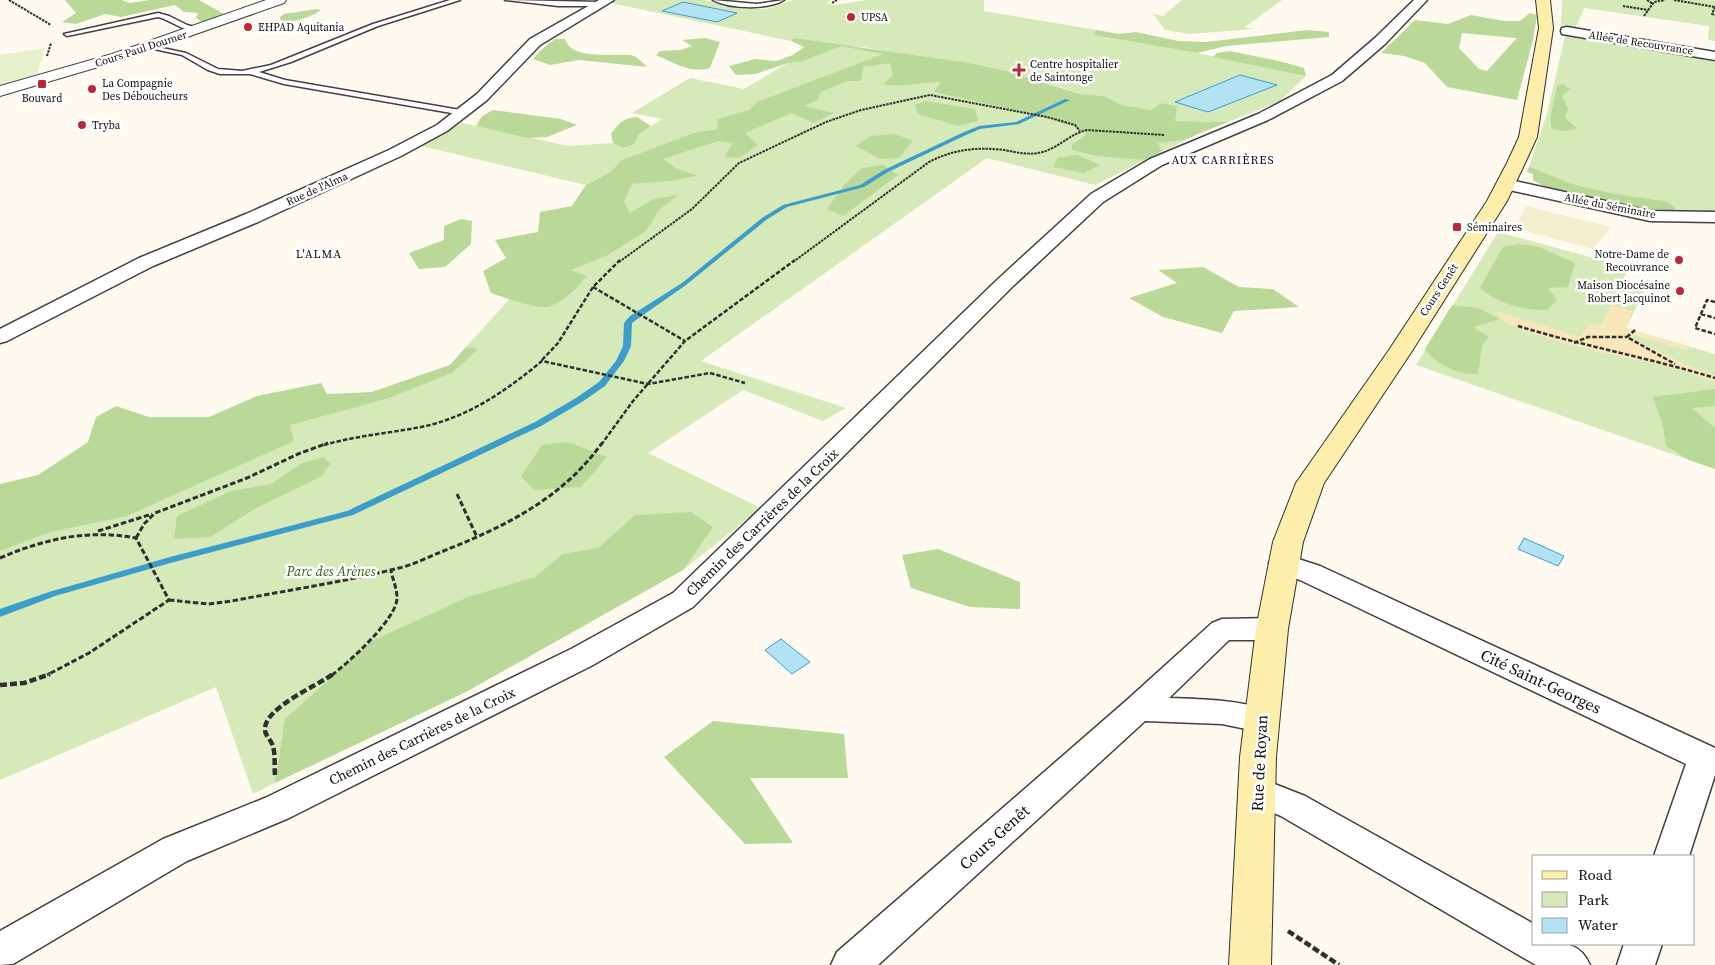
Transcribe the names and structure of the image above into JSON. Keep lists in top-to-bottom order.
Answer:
{
  "streets": {
    "main road": ["Cours Genêt", "Rue de Royan"],
    "street": [
      "Allée de Recouvrance",
      "Cours Paul Doumer",
      "Rue de l'Alma",
      "Allée du Séminaire",
      "Chemin des Carrières de la Croix",
      "Cité Saint-Georges"
    ]
  },
  "crossings": [
    ["Allée du Séminaire", "Cours Genêt"],
    ["Cours Genêt", "Cité Saint-Georges"],
    ["Cours Genêt", "Rue de Royan"],
    ["Cité Saint-Georges", "Rue de Royan"]
  ],
  "districts": ["AUX CARRIÈRES", "L'ALMA"],
  "parks": ["Parc des Arènes"],
  "places": {
    "other": [
      "UPSA",
      "EHPAD Aquitania",
      "La Compagnie Des Déboucheurs",
      "Tryba",
      "Notre-Dame de Recouvrance",
      "Maison Diocésaine Robert Jacquinot"
    ],
    "health": ["Centre hospitalier de Saintonge"],
    "transit": ["Bouvard", "Séminaires"]
  },
  "legend": ["Road", "Park", "Water"]
}
